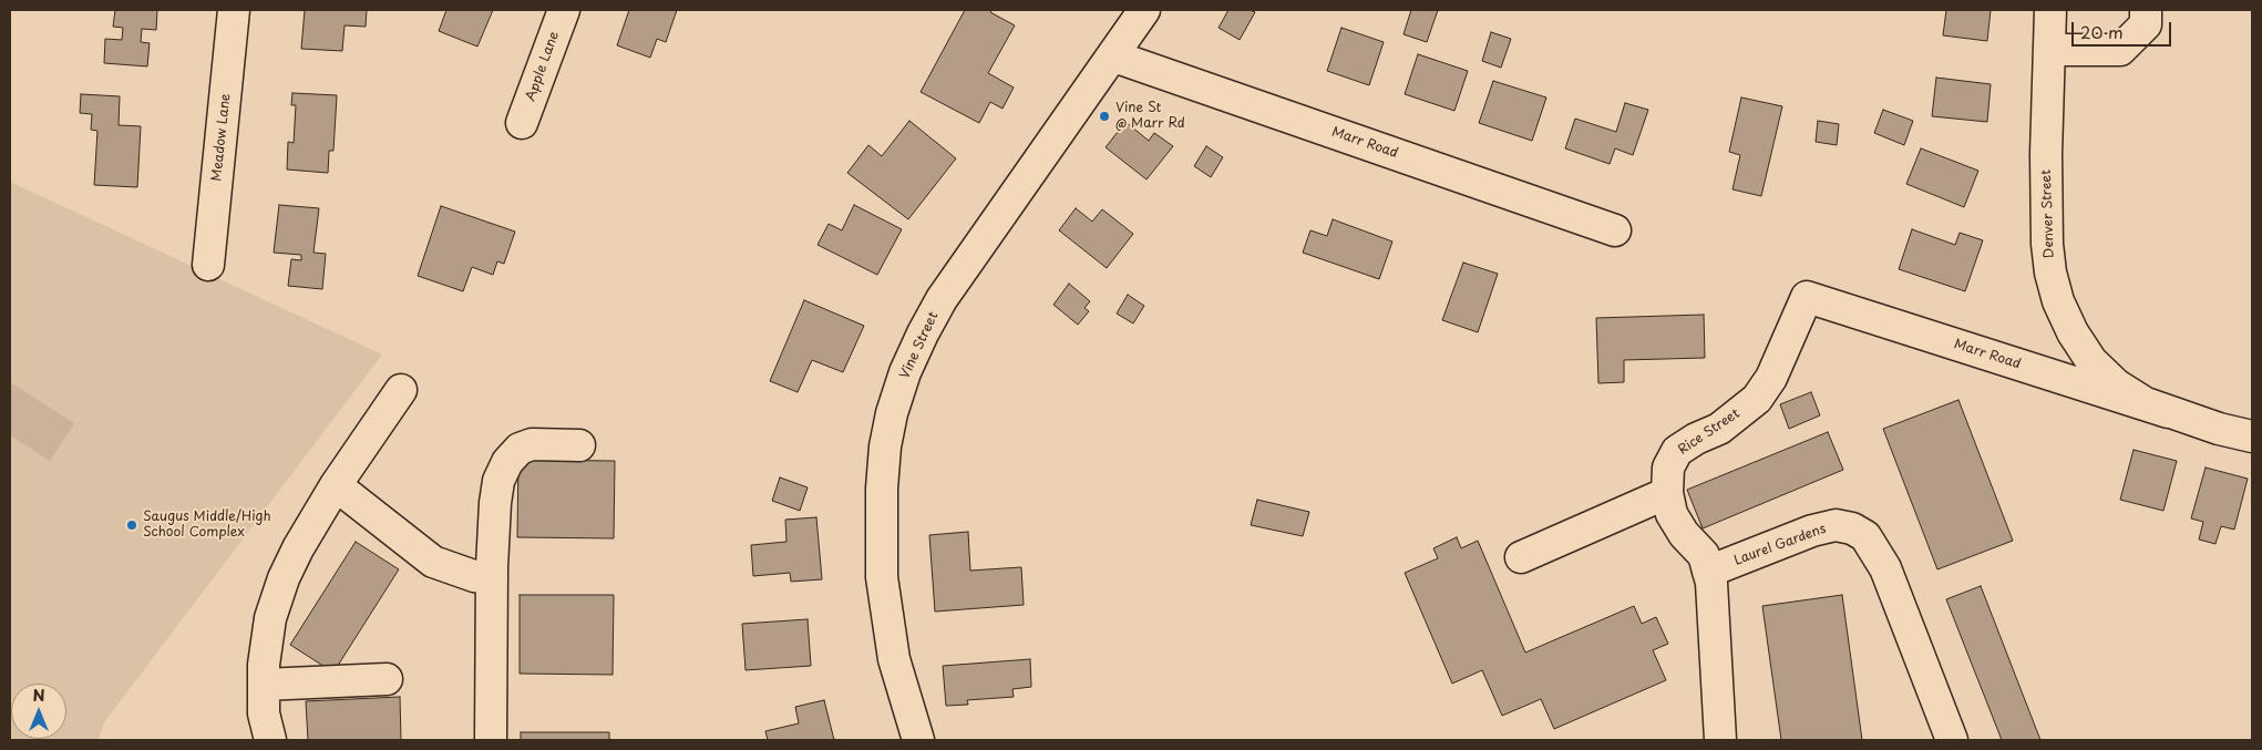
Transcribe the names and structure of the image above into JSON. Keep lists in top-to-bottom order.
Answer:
{
  "streets": {
    "street": [
      "Apple Lane",
      "Meadow Lane",
      "Marr Road",
      "Denver Street",
      "Vine Street",
      "Rice Street",
      "Laurel Gardens"
    ]
  },
  "crossings": [
    ["Marr Road", "Denver Street"],
    ["Marr Road", "Vine Street"],
    ["Marr Road", "Rice Street"],
    ["Rice Street", "Laurel Gardens"]
  ],
  "places": ["Vine St @ Marr Rd", "Saugus Middle/High School Complex"],
  "scale_bar": "20 m",
  "north": "top"
}
